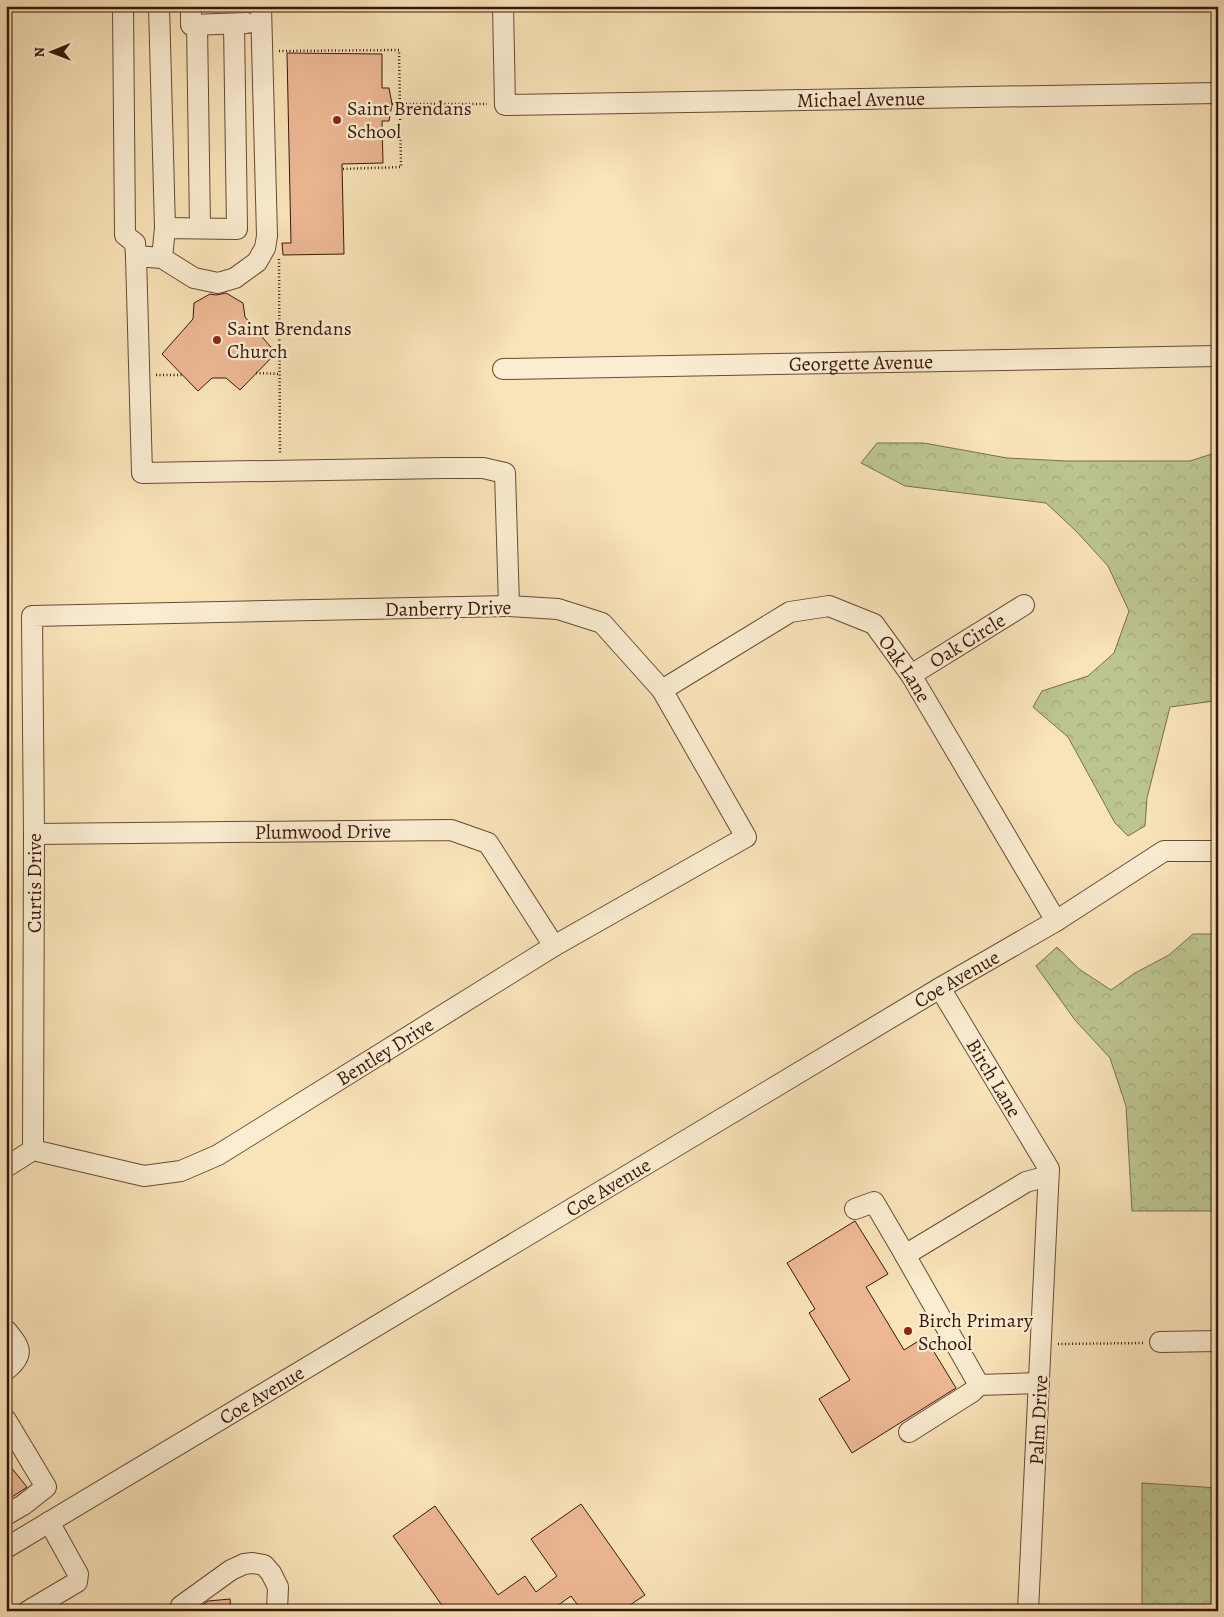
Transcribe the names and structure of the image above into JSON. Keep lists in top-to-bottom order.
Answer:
{
  "streets": {
    "street": [
      "Michael Avenue",
      "Georgette Avenue",
      "Danberry Drive",
      "Oak Circle",
      "Oak Lane",
      "Plumwood Drive",
      "Curtis Drive",
      "Coe Avenue",
      "Bentley Drive",
      "Birch Lane",
      "Palm Drive"
    ]
  },
  "crossings": [
    ["Danberry Drive", "Oak Lane"],
    ["Danberry Drive", "Curtis Drive"],
    ["Danberry Drive", "Bentley Drive"],
    ["Oak Circle", "Oak Lane"],
    ["Oak Lane", "Coe Avenue"],
    ["Plumwood Drive", "Curtis Drive"],
    ["Plumwood Drive", "Bentley Drive"],
    ["Curtis Drive", "Bentley Drive"],
    ["Coe Avenue", "Birch Lane"],
    ["Birch Lane", "Palm Drive"]
  ],
  "places": ["Saint Brendans School", "Saint Brendans Church", "Birch Primary School"],
  "north": "left"
}
